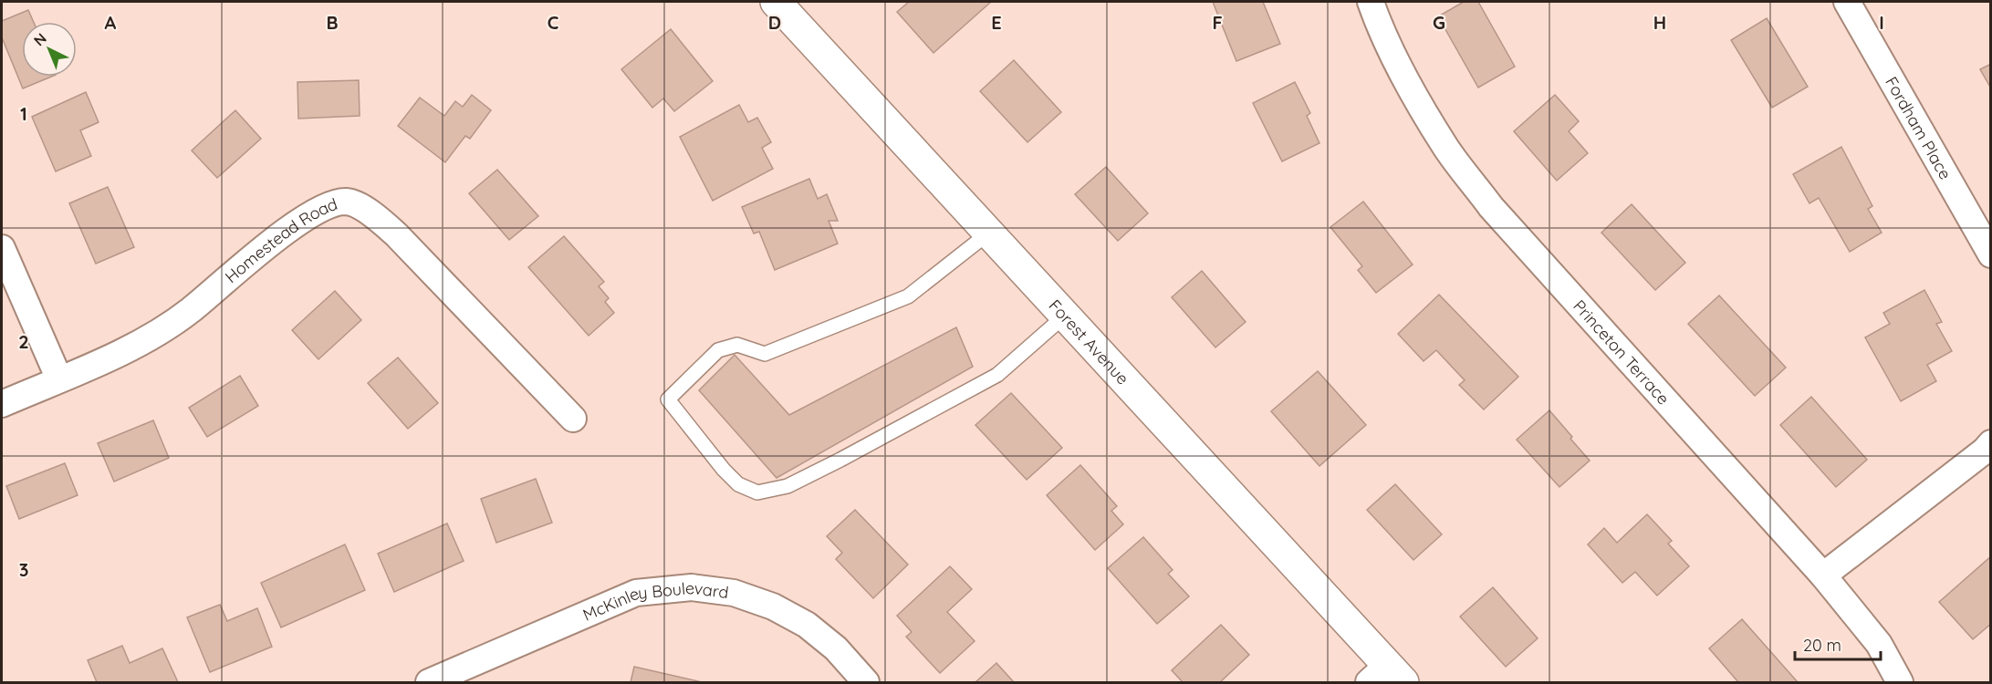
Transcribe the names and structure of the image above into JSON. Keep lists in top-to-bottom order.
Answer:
{
  "streets": {
    "main road": ["Forest Avenue"],
    "street": [
      "Fordham Place",
      "Homestead Road",
      "Princeton Terrace",
      "McKinley Boulevard"
    ]
  },
  "scale_bar": "20 m",
  "north": "top left",
  "grid": {
    "columns": [
      "A",
      "B",
      "C",
      "D",
      "E",
      "F",
      "G",
      "H",
      "I"
    ],
    "rows": ["1", "2", "3"]
  }
}
